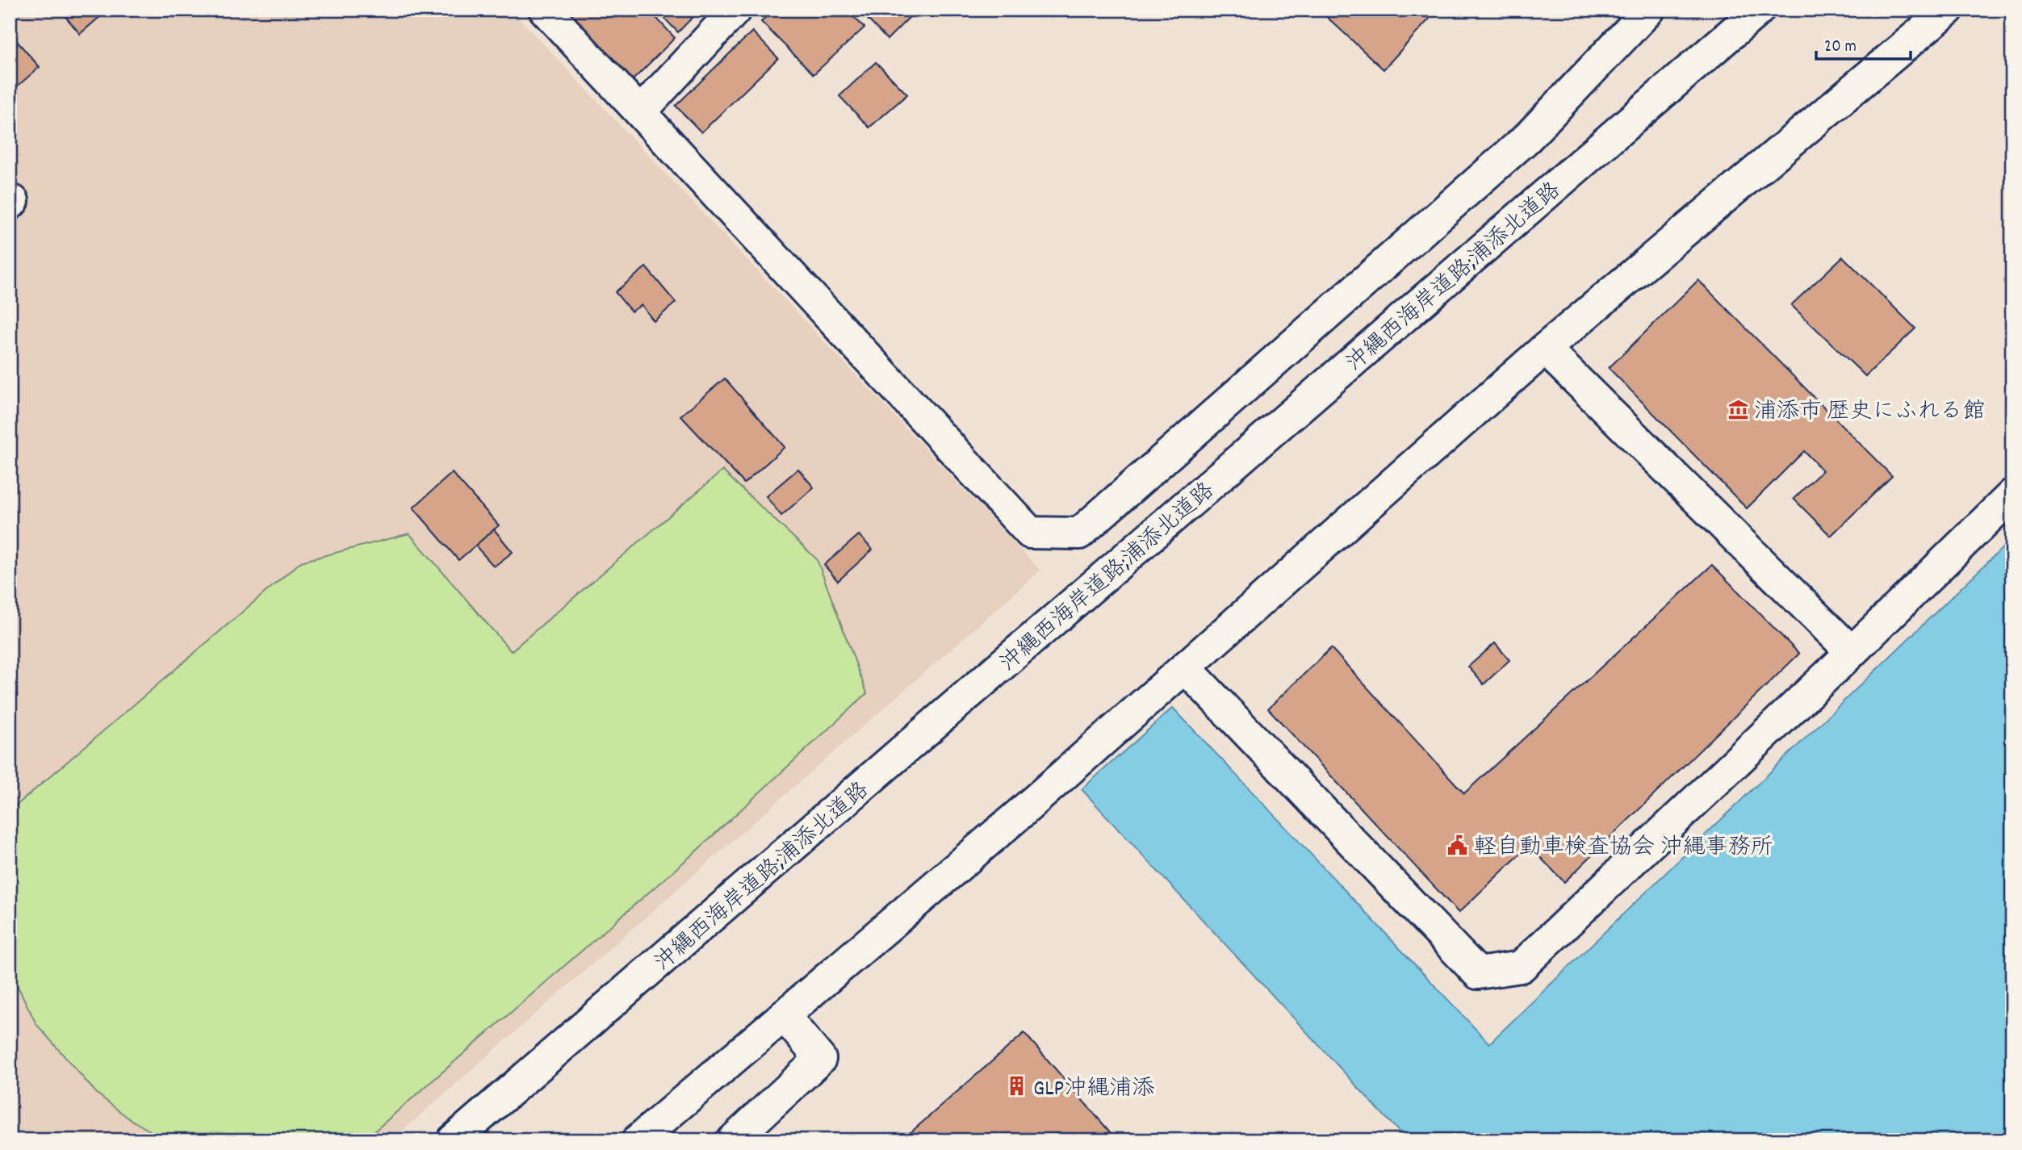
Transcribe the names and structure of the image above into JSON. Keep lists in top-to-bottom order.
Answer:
{
  "streets": {
    "main road": ["沖縄西海岸道路;浦添北道路"]
  },
  "places": {
    "museum": ["浦添市 歴史にふれる館"],
    "public building": ["軽自動車検査協会 沖縄事務所"],
    "building": ["GLP沖縄浦添"]
  },
  "scale_bar": "20 m"
}
